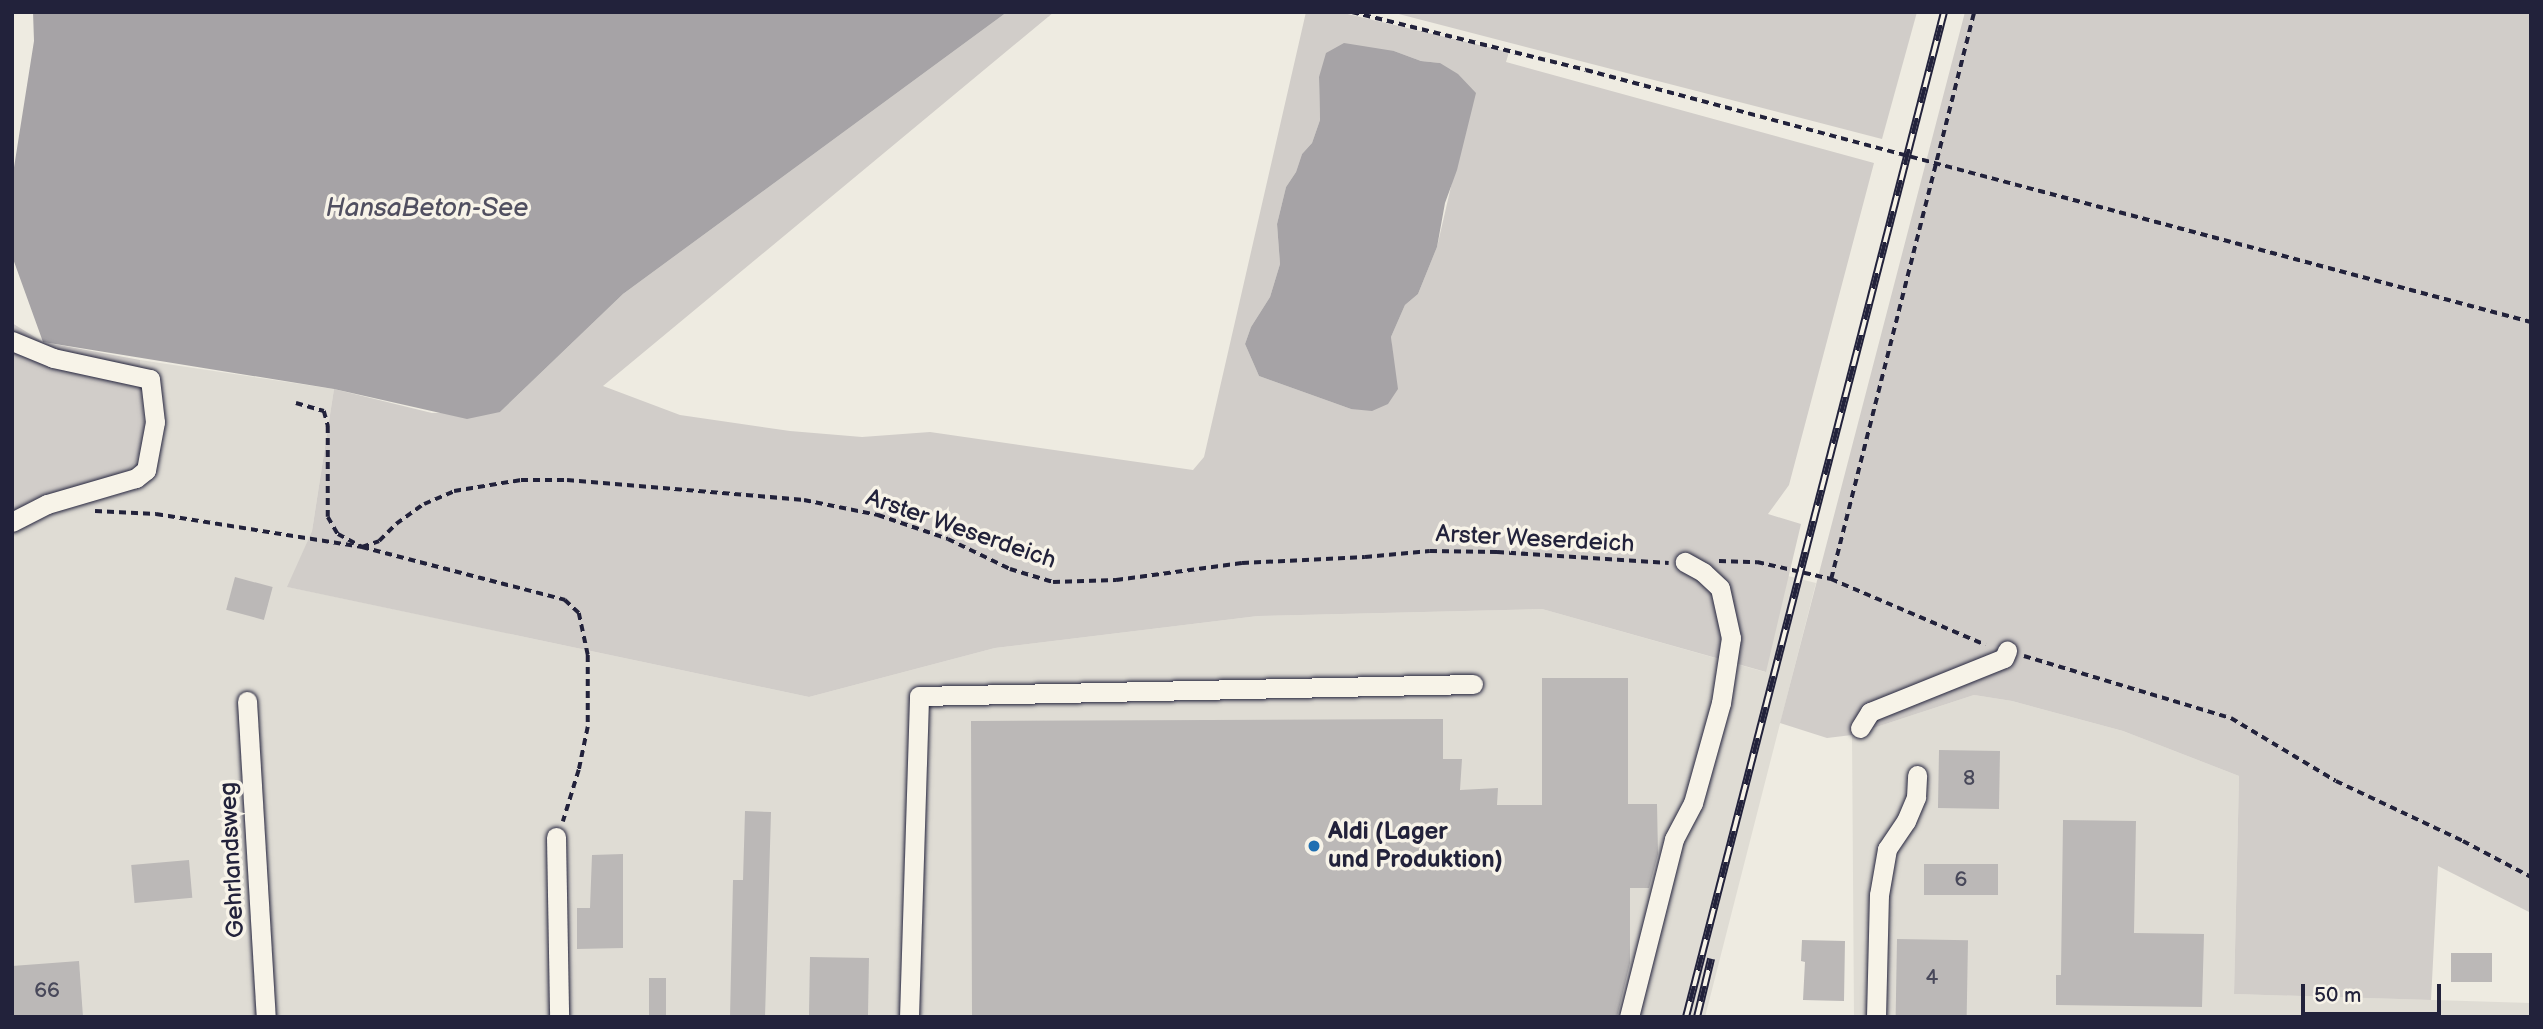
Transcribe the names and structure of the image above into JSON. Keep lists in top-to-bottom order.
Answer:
{
  "streets": {
    "street": ["Gehrlandsweg"],
    "path": ["Arster Weserdeich"]
  },
  "water": ["HansaBeton-See"],
  "places": ["Aldi (Lager und Produktion)"],
  "house_numbers": [
    "8",
    "6",
    "4",
    "66"
  ],
  "scale_bar": "50 m"
}
